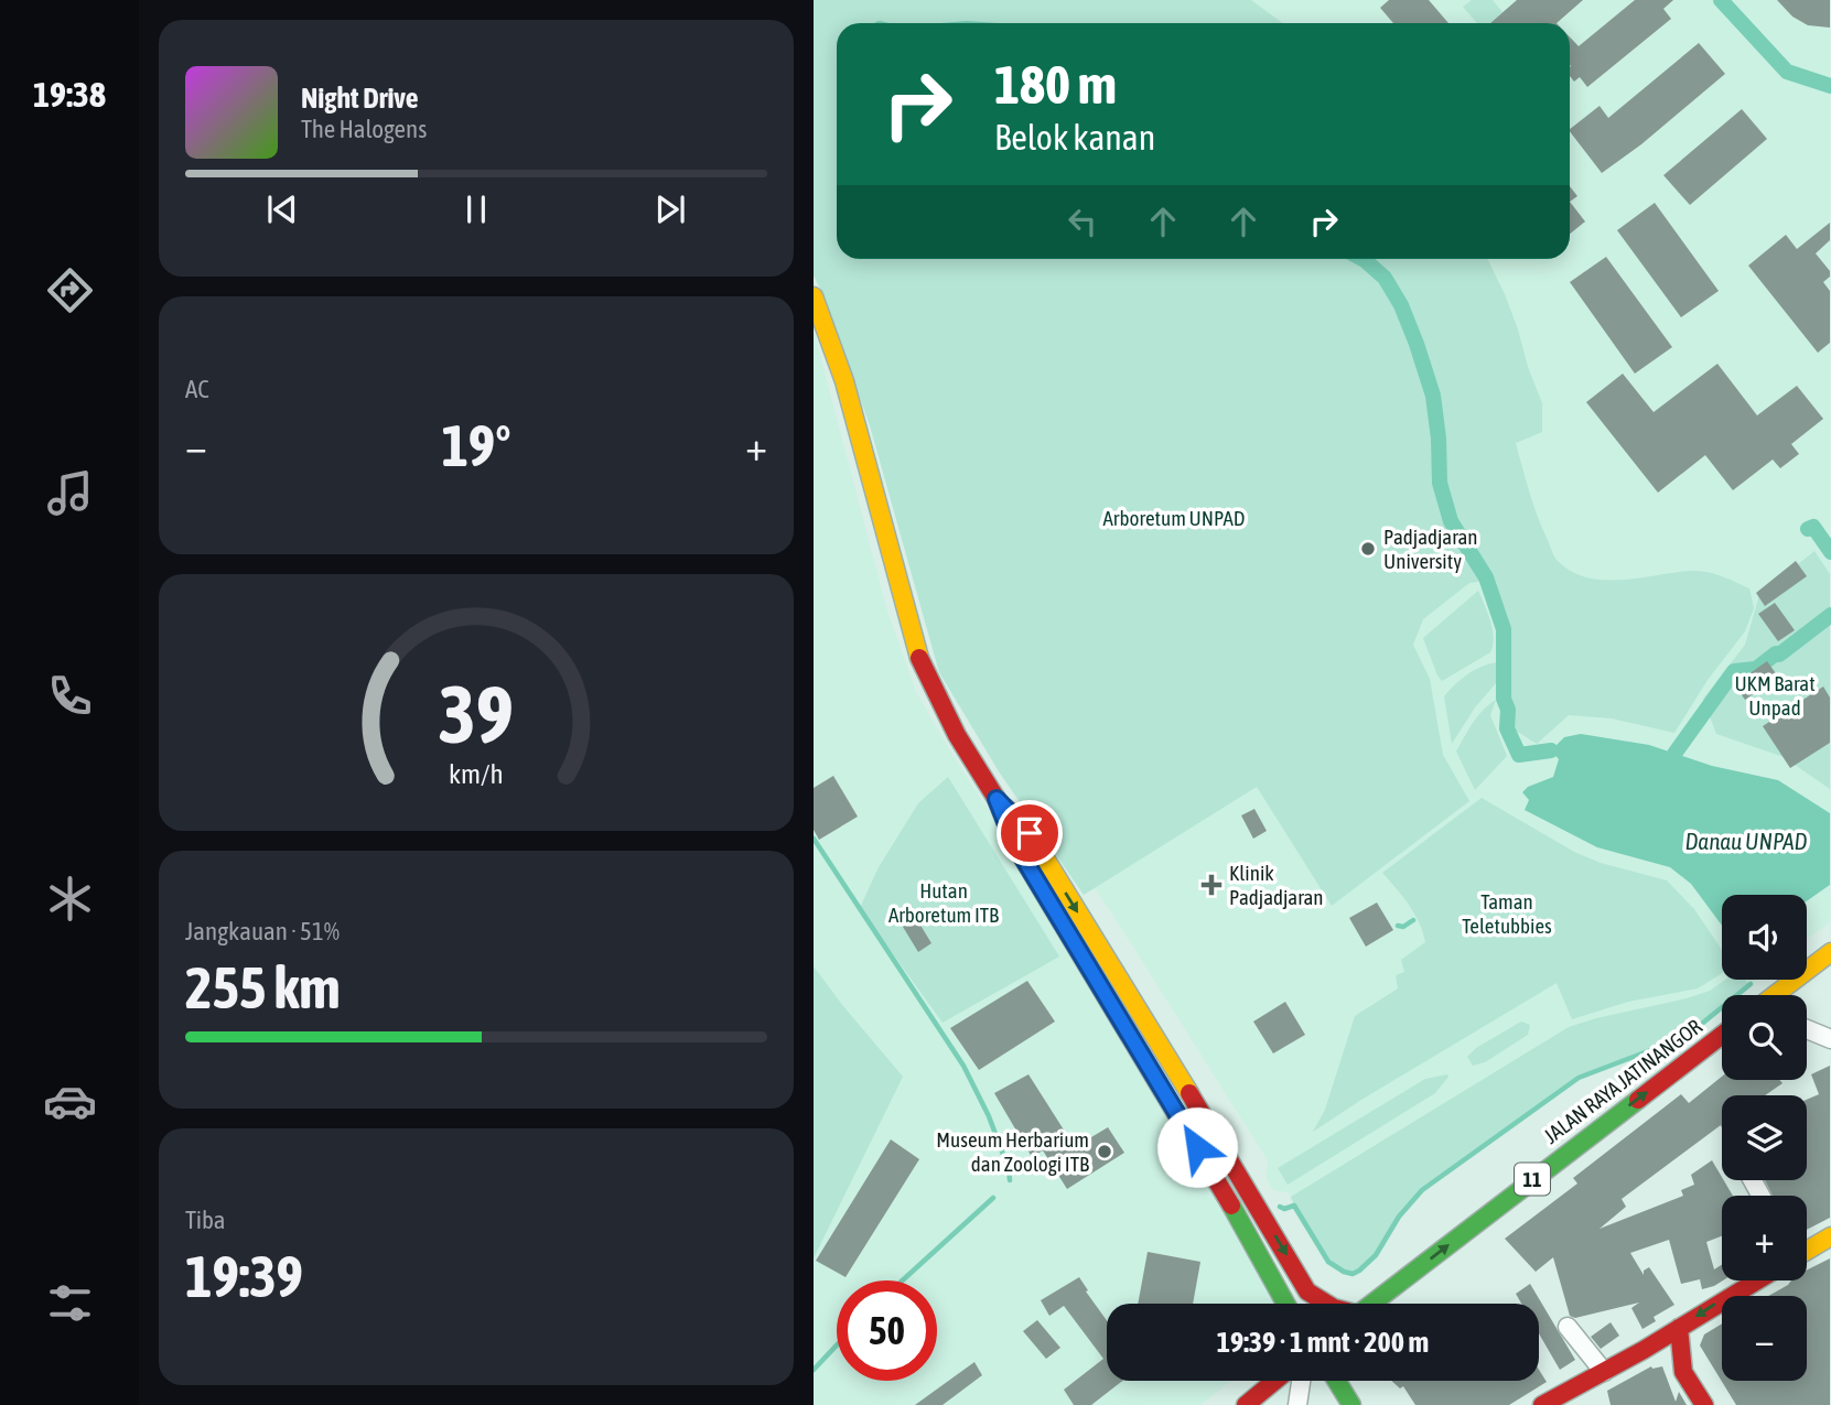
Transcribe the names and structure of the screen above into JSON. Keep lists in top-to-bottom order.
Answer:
{
  "streets": {
    "main road": ["JALAN RAYA JATINANGOR", "11"]
  },
  "one_way": ["JALAN RAYA JATINANGOR"],
  "water": ["Danau UNPAD"],
  "parks": [
    "Arboretum UNPAD",
    "UKM Barat Unpad",
    "Hutan Arboretum ITB",
    "Taman Teletubbies"
  ],
  "places": {
    "other": ["Padjadjaran University", "Museum Herbarium dan Zoologi ITB"],
    "health": ["Klinik Padjadjaran"]
  },
  "page": {
    "tabs": "19:38",
    "turn": ["180 m", "Belok kanan"],
    "song": ["Night Drive", "The Halogens"],
    "tile": [
      "AC",
      ["Jangkauan · 51%", "255 km"],
      ["Tiba", "19:39"]
    ],
    "heat": ["−", "19°", "+"],
    "map_buttons": ["+", "−"],
    "limit": "50",
    "trip": "19:39 · 1 mnt · 200 m",
    "gauge": ["39", "km/h"]
  }
}
